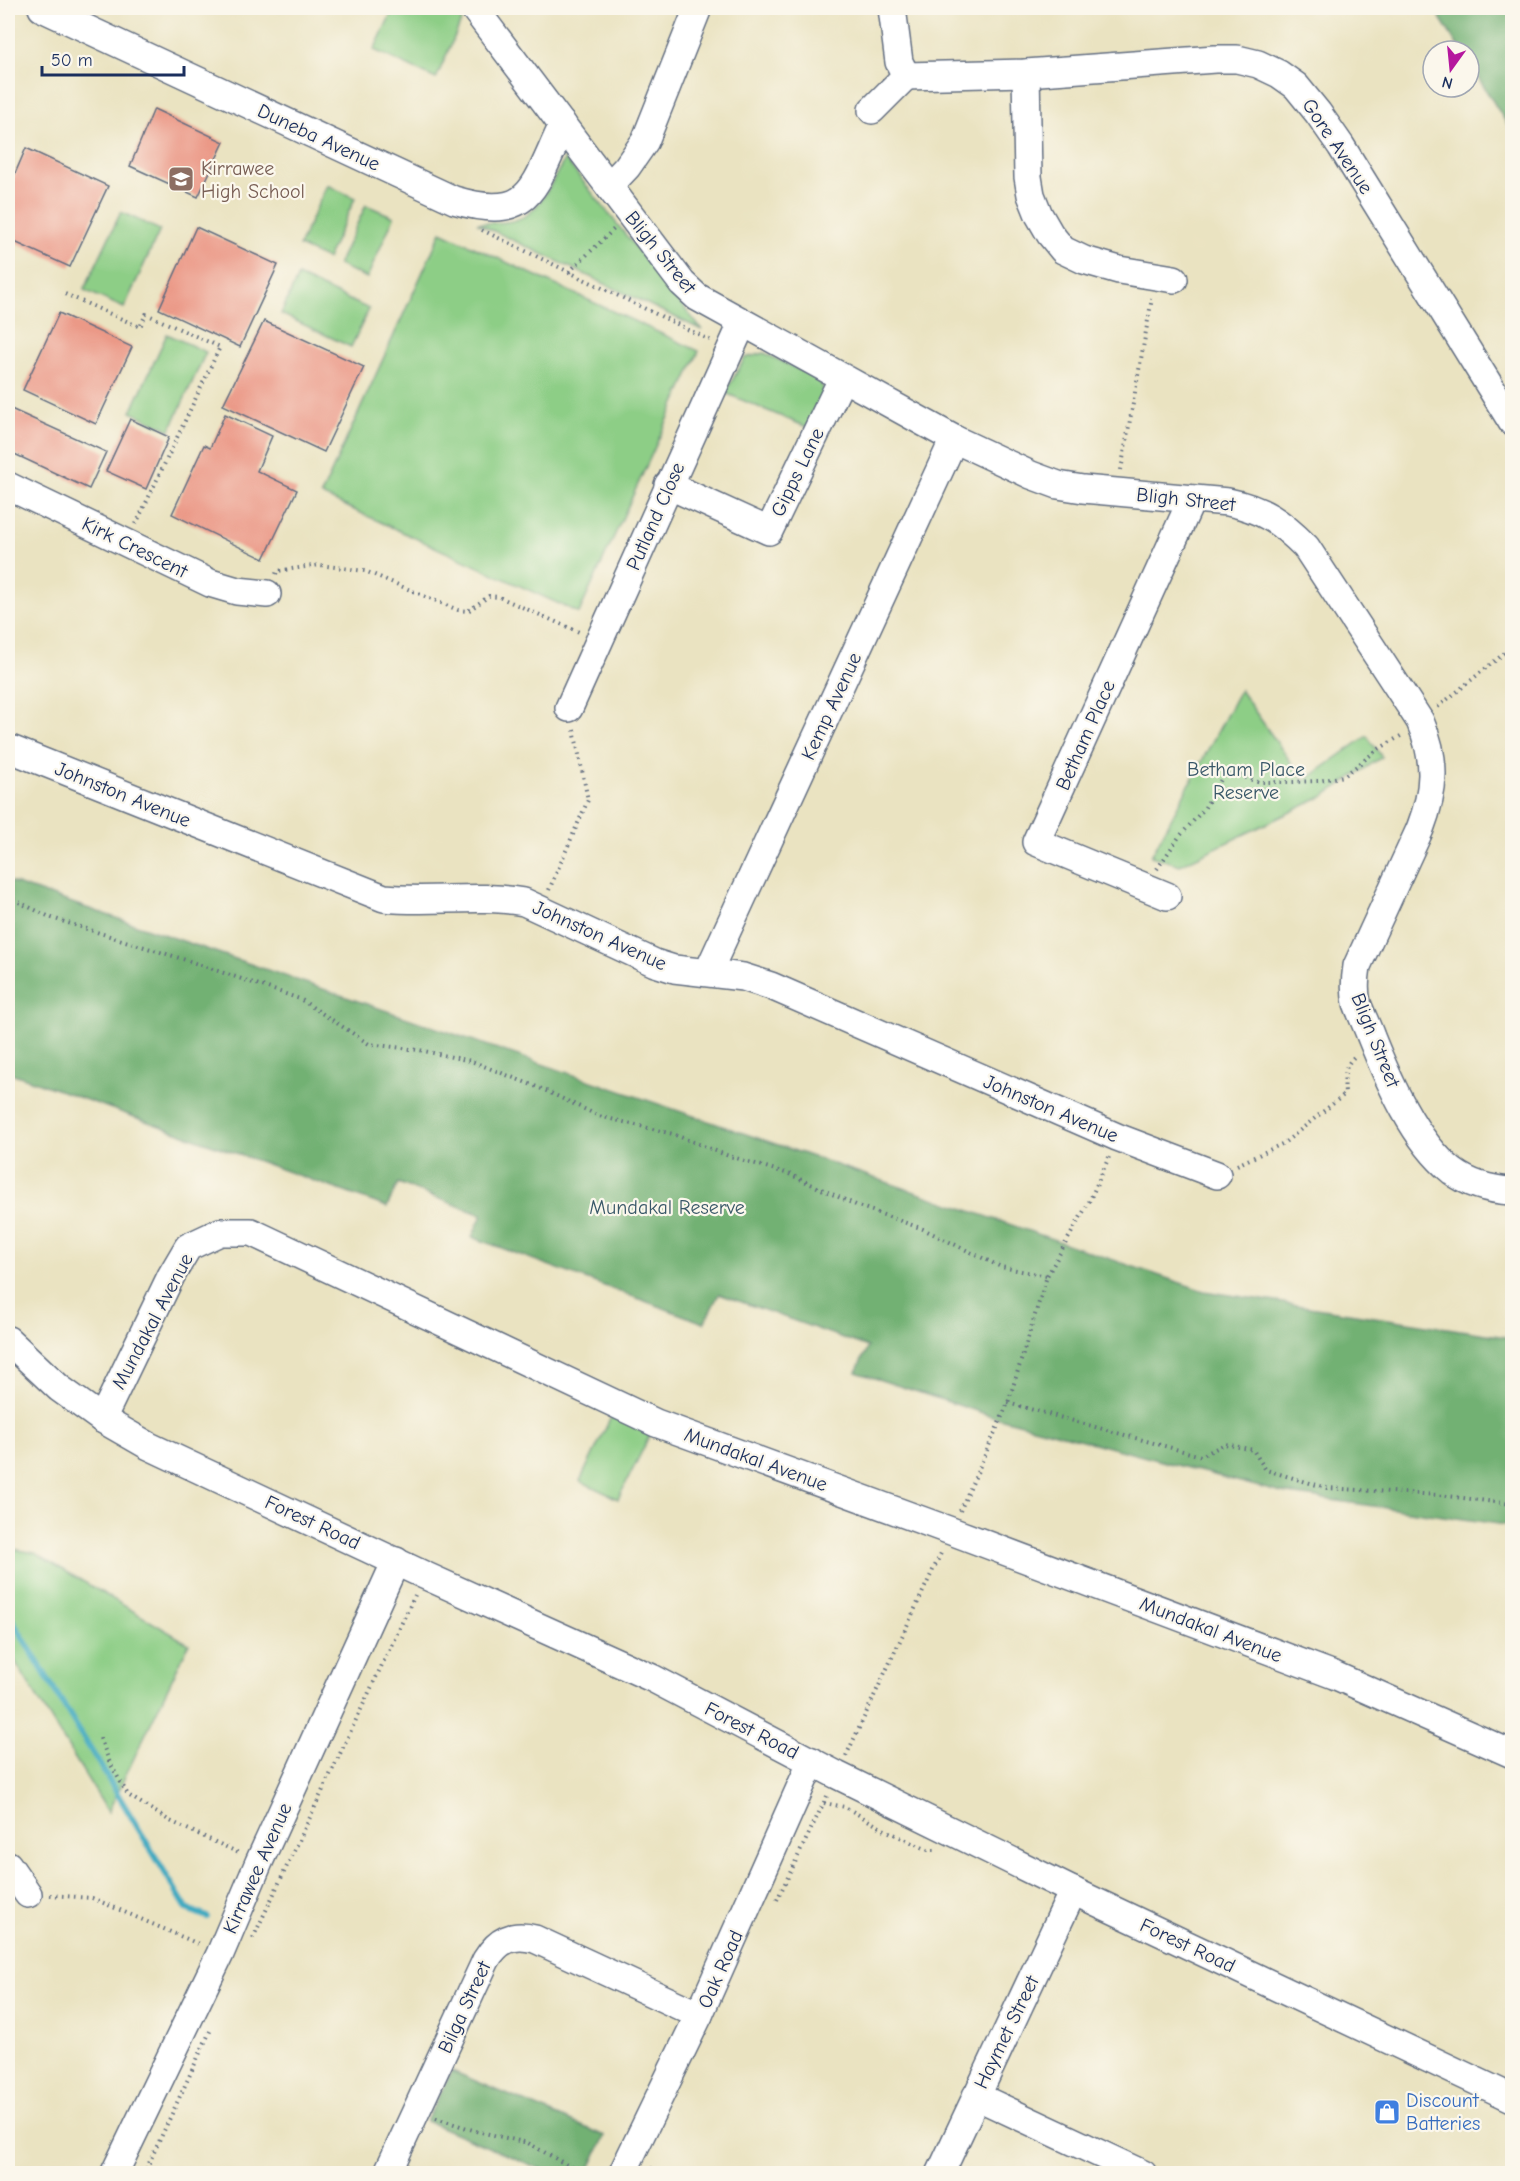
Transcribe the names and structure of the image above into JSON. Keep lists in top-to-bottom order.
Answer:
{
  "streets": {
    "street": [
      "Duneba Avenue",
      "Gore Avenue",
      "Bligh Street",
      "Gipps Lane",
      "Putland Close",
      "Kirk Crescent",
      "Kemp Avenue",
      "Betham Place",
      "Johnston Avenue",
      "Mundakal Avenue",
      "Forest Road",
      "Kirrawee Avenue",
      "Oak Road",
      "Bilga Street",
      "Haymet Street"
    ]
  },
  "crossings": [
    ["Duneba Avenue", "Bligh Street"],
    ["Bligh Street", "Gipps Lane"],
    ["Bligh Street", "Putland Close"],
    ["Bligh Street", "Kemp Avenue"],
    ["Bligh Street", "Betham Place"],
    ["Gipps Lane", "Putland Close"],
    ["Kemp Avenue", "Johnston Avenue"],
    ["Mundakal Avenue", "Forest Road"],
    ["Forest Road", "Kirrawee Avenue"],
    ["Forest Road", "Oak Road"],
    ["Forest Road", "Haymet Street"],
    ["Oak Road", "Bilga Street"]
  ],
  "parks": ["Betham Place Reserve", "Mundakal Reserve"],
  "places": {
    "school or university": ["Kirrawee High School"],
    "shop": ["Discount Batteries"]
  },
  "scale_bar": "50 m",
  "north": "bottom"
}
